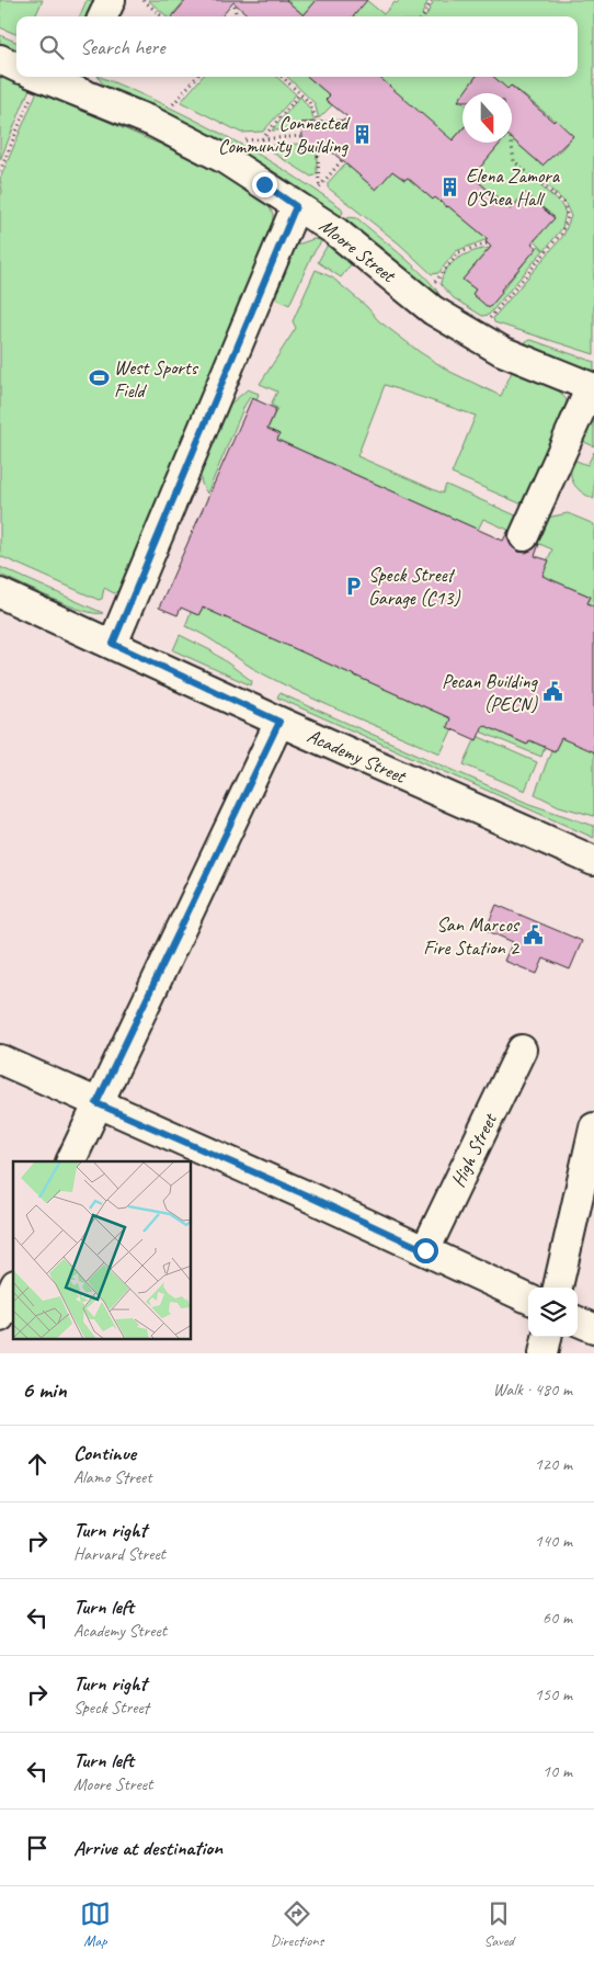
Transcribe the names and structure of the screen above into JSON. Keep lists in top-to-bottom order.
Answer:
{
  "streets": {
    "street": ["Moore Street", "Academy Street", "High Street"]
  },
  "places": {
    "building": ["Connected Community Building", "Elena Zamora O'Shea Hall"],
    "sports": ["West Sports Field"],
    "parking": ["Speck Street Garage (C13)"],
    "public building": ["Pecan Building (PECN)", "San Marcos Fire Station 2"]
  },
  "north": "bottom",
  "page": {
    "search": "Search here",
    "heading": ["6 min", "Walk · 480 m"],
    "list": [
      ["Continue", "Alamo Street", "120 m"],
      ["Turn right", "Harvard Street", "140 m"],
      ["Turn left", "Academy Street", "60 m"],
      ["Turn right", "Speck Street", "150 m"],
      ["Turn left", "Moore Street", "10 m"],
      "Arrive at destination"
    ],
    "nav": ["Map", "Directions", "Saved"]
  }
}
